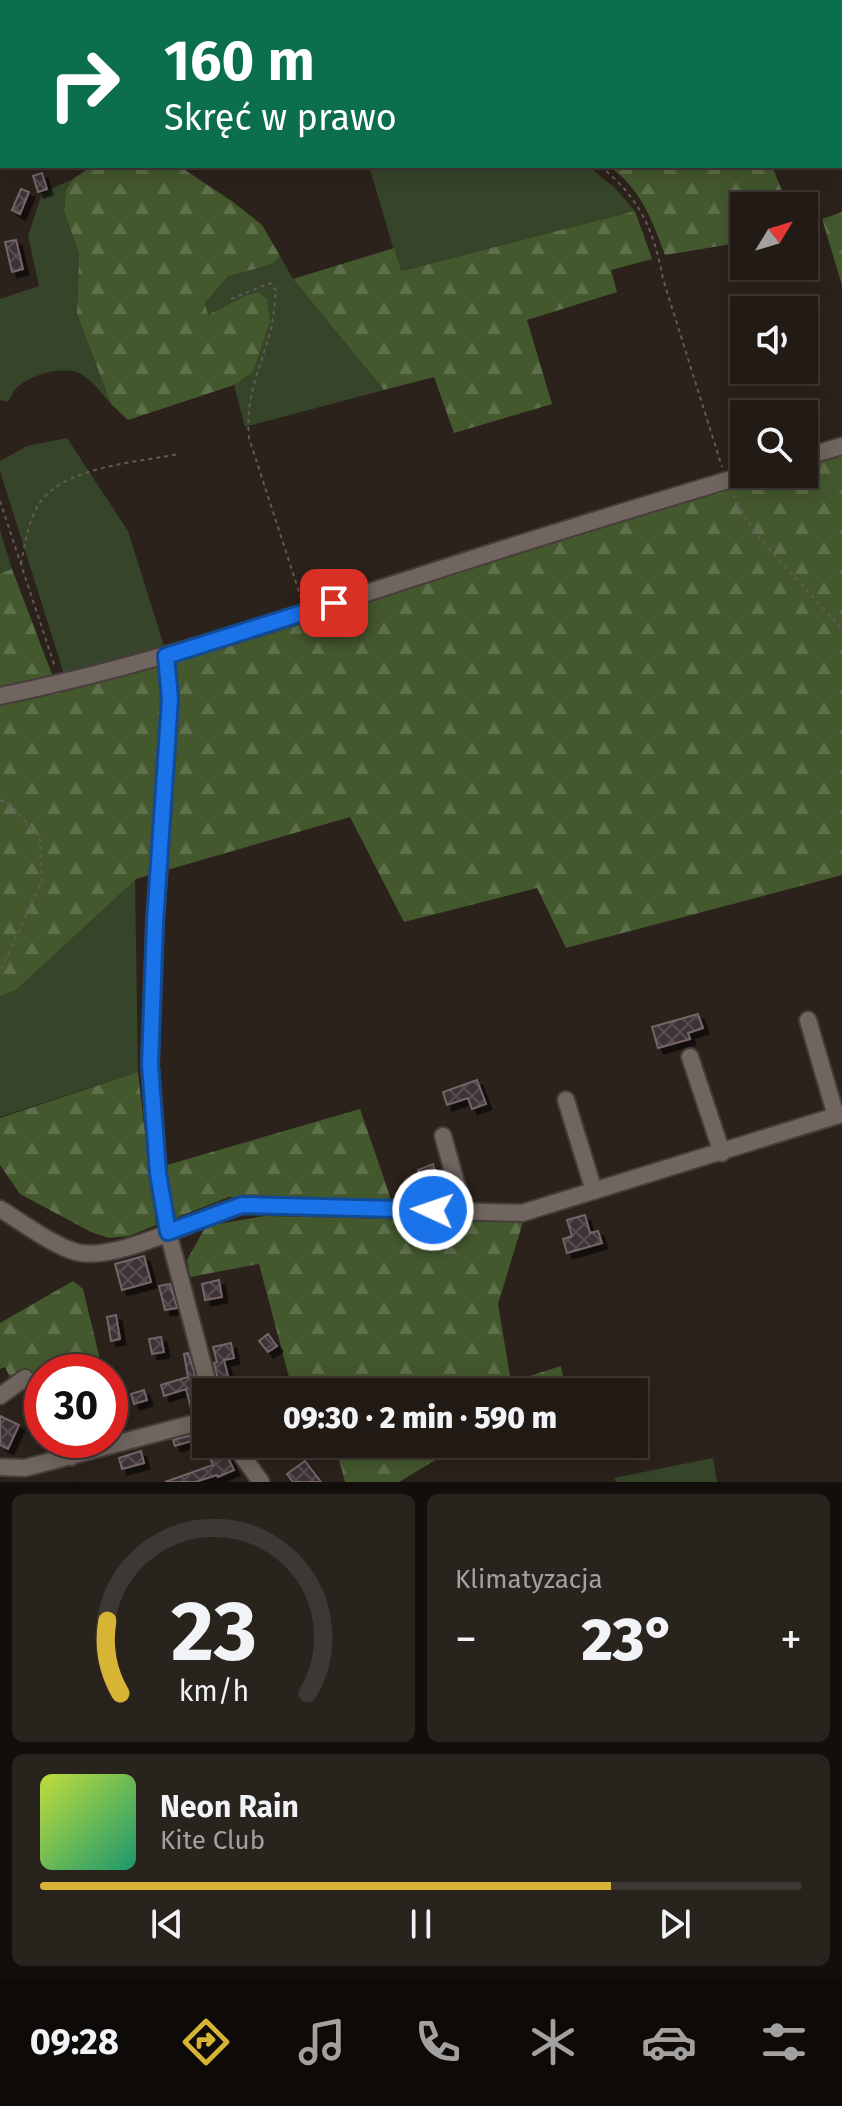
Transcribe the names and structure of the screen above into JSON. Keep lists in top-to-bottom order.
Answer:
{
  "north": "top right",
  "page": {
    "turn": ["160 m", "Skręć w prawo"],
    "limit": "30",
    "trip": "09:30 · 2 min · 590 m",
    "tile": "Klimatyzacja",
    "heat": ["−", "23°", "+"],
    "song": ["Neon Rain", "Kite Club"],
    "tabs": "09:28",
    "gauge": ["23", "km/h"]
  }
}
